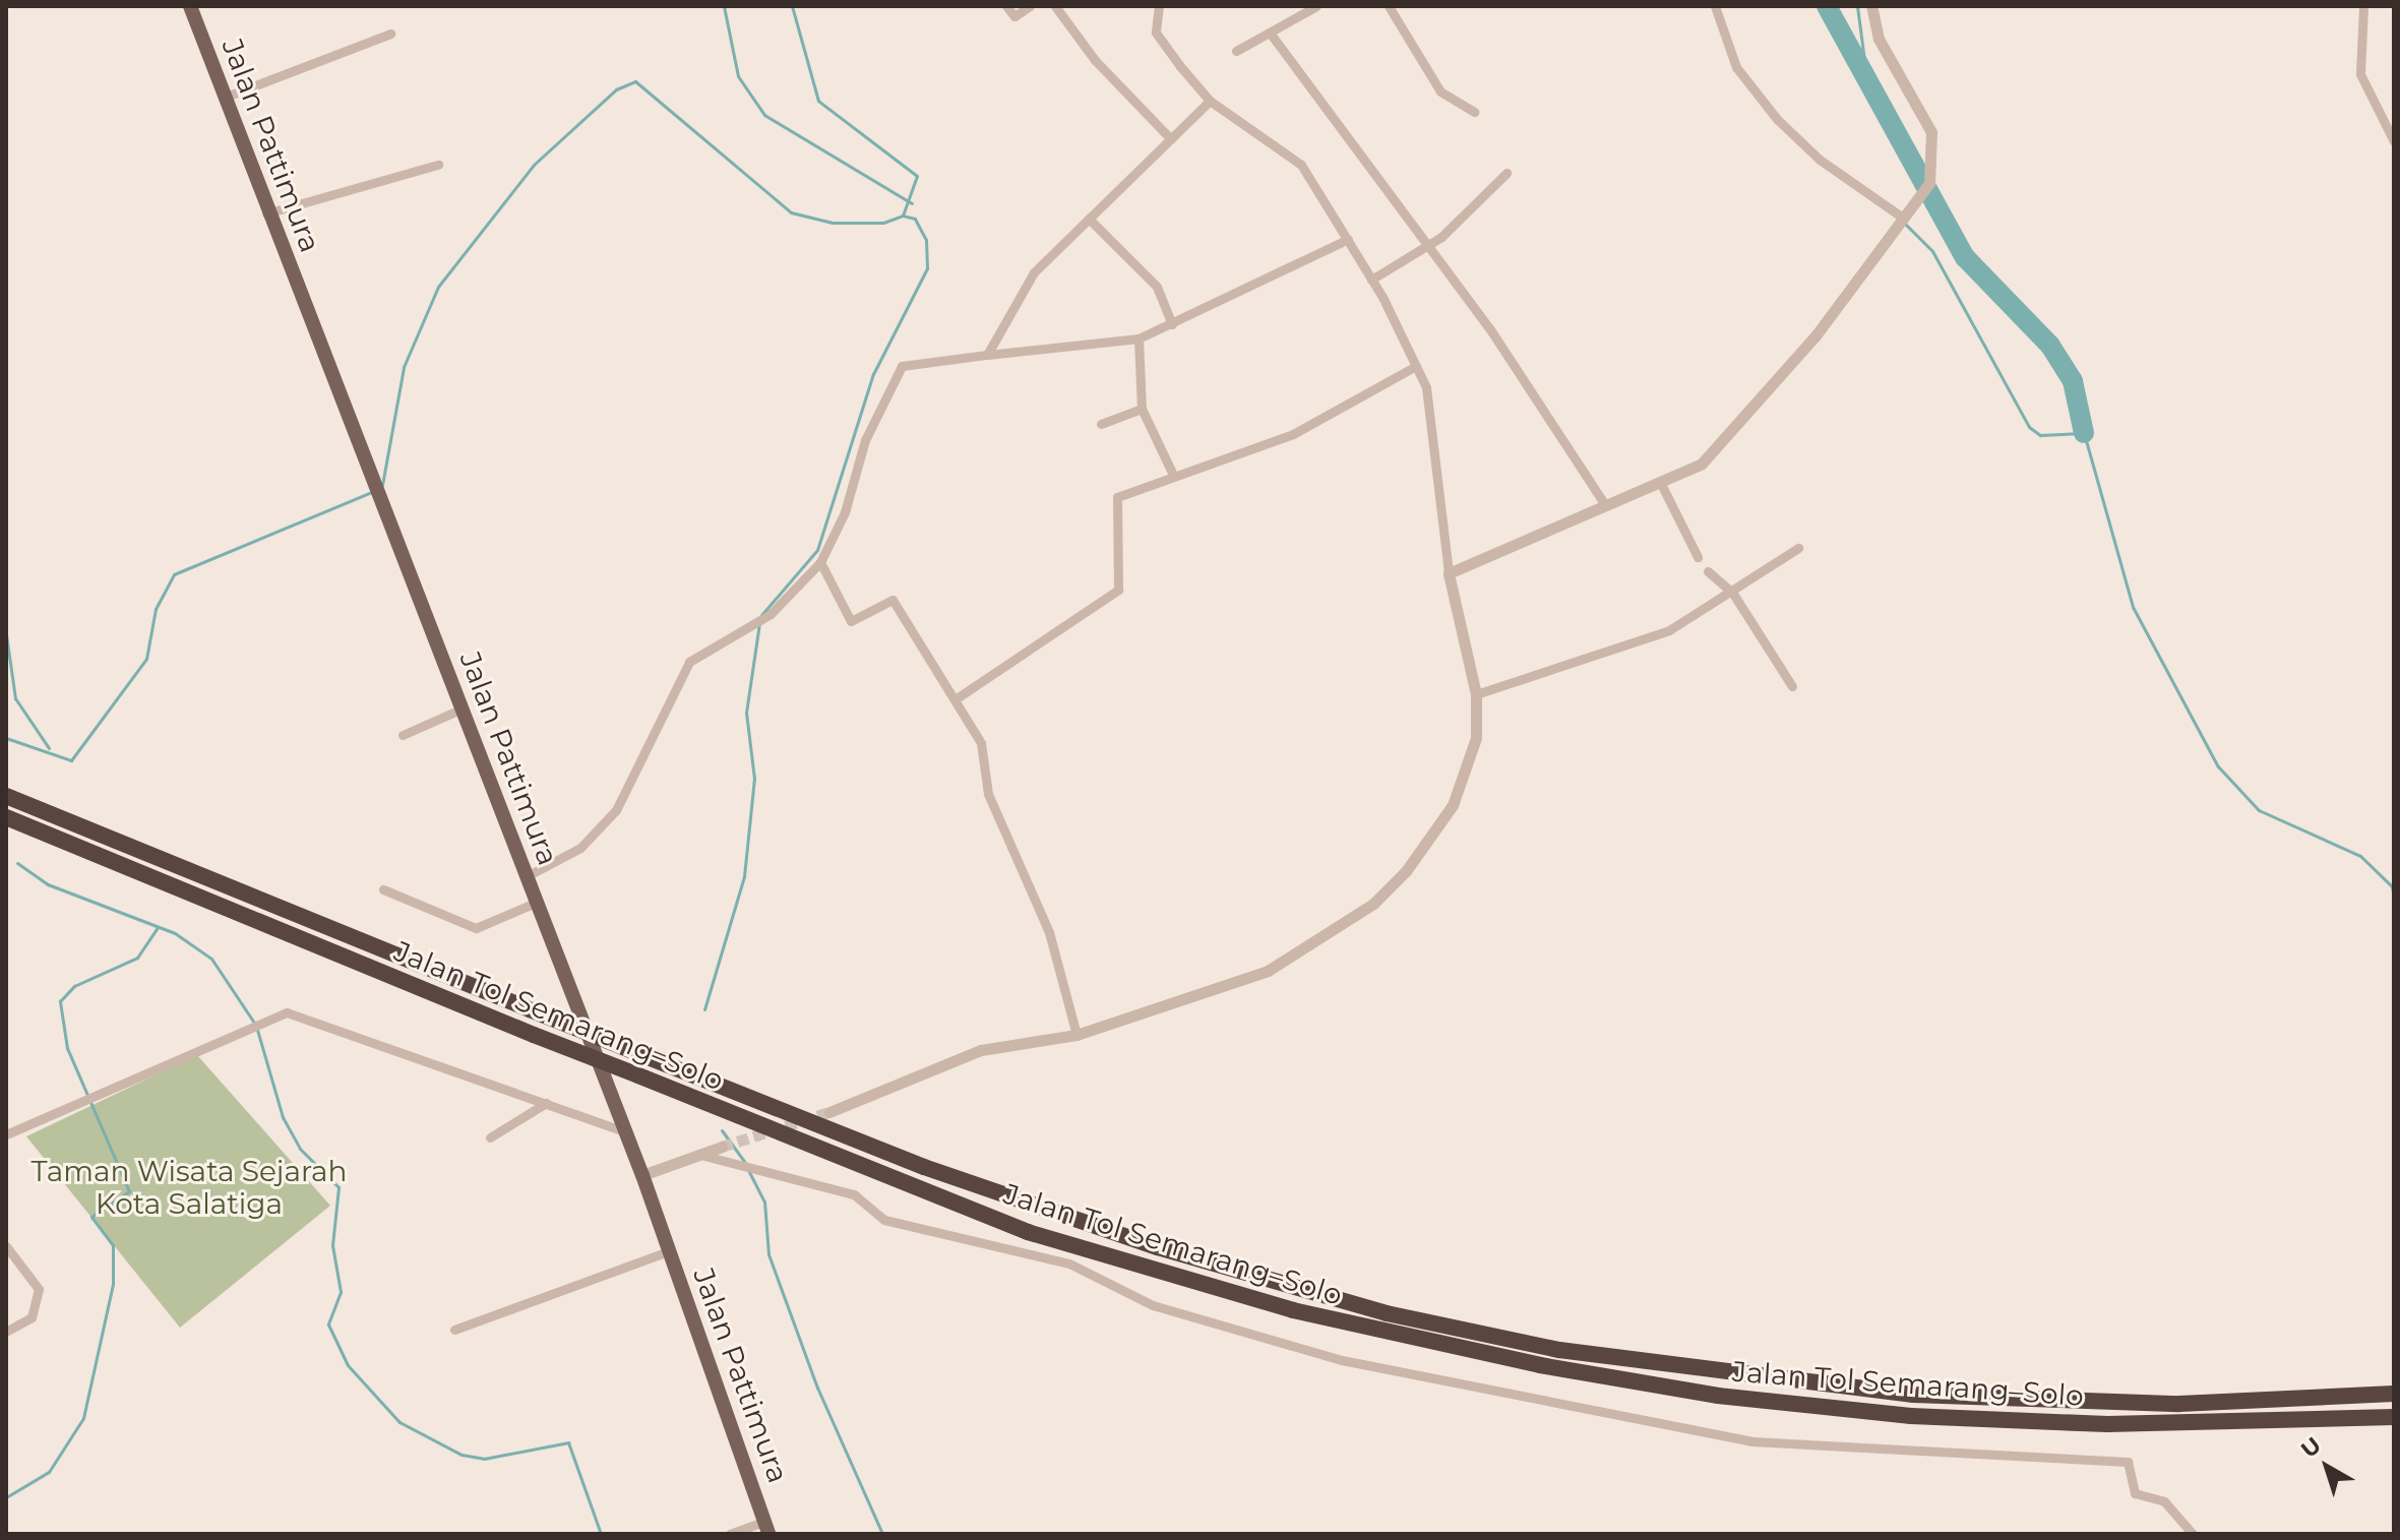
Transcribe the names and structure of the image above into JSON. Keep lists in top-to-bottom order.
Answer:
{
  "streets": {
    "highway": ["Jalan Tol Semarang–Solo"],
    "main road": ["Jalan Pattimura"]
  },
  "parks": ["Taman Wisata Sejarah Kota Salatiga"],
  "north": "top left"
}
